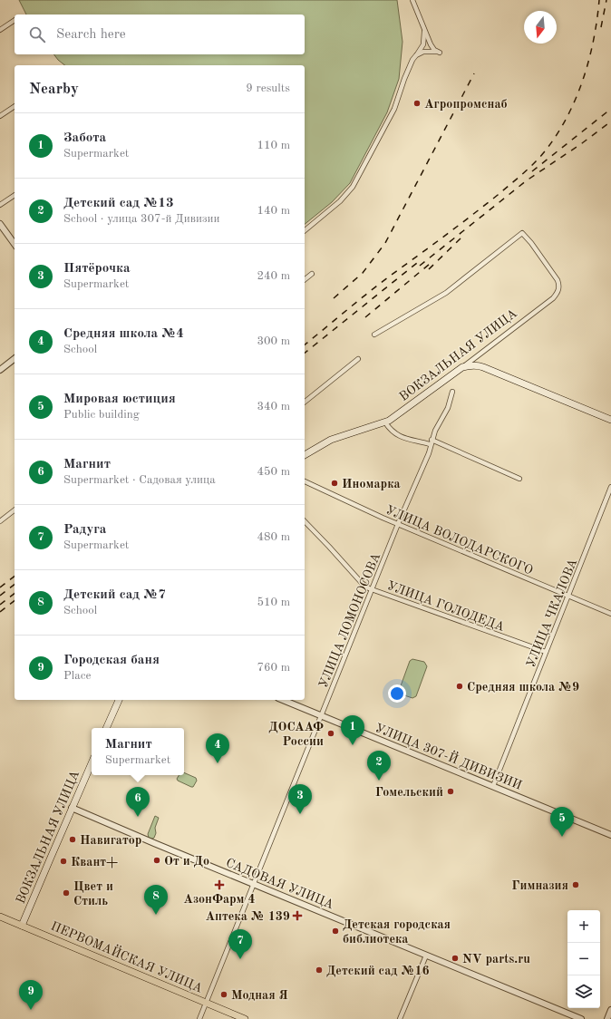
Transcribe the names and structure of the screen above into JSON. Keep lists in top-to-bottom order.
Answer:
{
  "streets": {
    "main road": ["ВОКЗАЛЬНАЯ УЛИЦА", "ПЕРВОМАЙСКАЯ УЛИЦА"],
    "street": [
      "УЛИЦА ВОЛОДАРСКОГО",
      "УЛИЦА ГОЛОДЕДА",
      "УЛИЦА ЧКАЛОВА",
      "УЛИЦА ЛОМОНОСОВА",
      "УЛИЦА 307-Й ДИВИЗИИ",
      "САДОВАЯ УЛИЦА"
    ]
  },
  "crossings": [
    ["ВОКЗАЛЬНАЯ УЛИЦА", "САДОВАЯ УЛИЦА"],
    ["ВОКЗАЛЬНАЯ УЛИЦА", "ПЕРВОМАЙСКАЯ УЛИЦА"],
    ["УЛИЦА ВОЛОДАРСКОГО", "УЛИЦА ЧКАЛОВА"],
    ["УЛИЦА ВОЛОДАРСКОГО", "УЛИЦА ЛОМОНОСОВА"],
    ["УЛИЦА ГОЛОДЕДА", "УЛИЦА ЧКАЛОВА"],
    ["УЛИЦА ГОЛОДЕДА", "УЛИЦА ЛОМОНОСОВА"],
    ["УЛИЦА ЧКАЛОВА", "УЛИЦА 307-Й ДИВИЗИИ"],
    ["УЛИЦА ЛОМОНОСОВА", "УЛИЦА 307-Й ДИВИЗИИ"],
    ["УЛИЦА ЛОМОНОСОВА", "САДОВАЯ УЛИЦА"],
    ["УЛИЦА ЛОМОНОСОВА", "ПЕРВОМАЙСКАЯ УЛИЦА"]
  ],
  "places": {
    "other": [
      "Агропромснаб",
      "Иномарка",
      "Средняя школа №9",
      "ДОСААФ России",
      "Гомельский",
      "Навигатор",
      "От и До",
      "Квант+",
      "Гимназия",
      "Цвет и Стиль",
      "Детская городская библиотека",
      "NV parts.ru",
      "Детский сад №16",
      "Модная Я"
    ],
    "health": ["АзонФарм 4", "Аптека № 139"]
  },
  "north": "bottom",
  "page": {
    "search": "Search here",
    "heading": ["Nearby", "9 results"],
    "list": [
      {
        "mark": "1",
        "name": "Забота",
        "note": "Supermarket",
        "value": "110 m"
      },
      {
        "mark": "2",
        "name": "Детский сад №13",
        "note": "School · улица 307-й Дивизии",
        "value": "140 m"
      },
      {
        "mark": "3",
        "name": "Пятёрочка",
        "note": "Supermarket",
        "value": "240 m"
      },
      {
        "mark": "4",
        "name": "Средняя школа №4",
        "note": "School",
        "value": "300 m"
      },
      {
        "mark": "5",
        "name": "Мировая юстиция",
        "note": "Public building",
        "value": "340 m"
      },
      {
        "mark": "6",
        "name": "Магнит",
        "note": "Supermarket · Садовая улица",
        "value": "450 m"
      },
      {
        "mark": "7",
        "name": "Радуга",
        "note": "Supermarket",
        "value": "480 m"
      },
      {
        "mark": "8",
        "name": "Детский сад №7",
        "note": "School",
        "value": "510 m"
      },
      {
        "mark": "9",
        "name": "Городская баня",
        "note": "Place",
        "value": "760 m"
      }
    ],
    "pins": [
      "1",
      "4",
      "2",
      "3",
      "6",
      "5",
      "8",
      "7",
      "9"
    ],
    "popup": ["Магнит", "Supermarket"],
    "map_buttons": ["+", "−"]
  }
}
